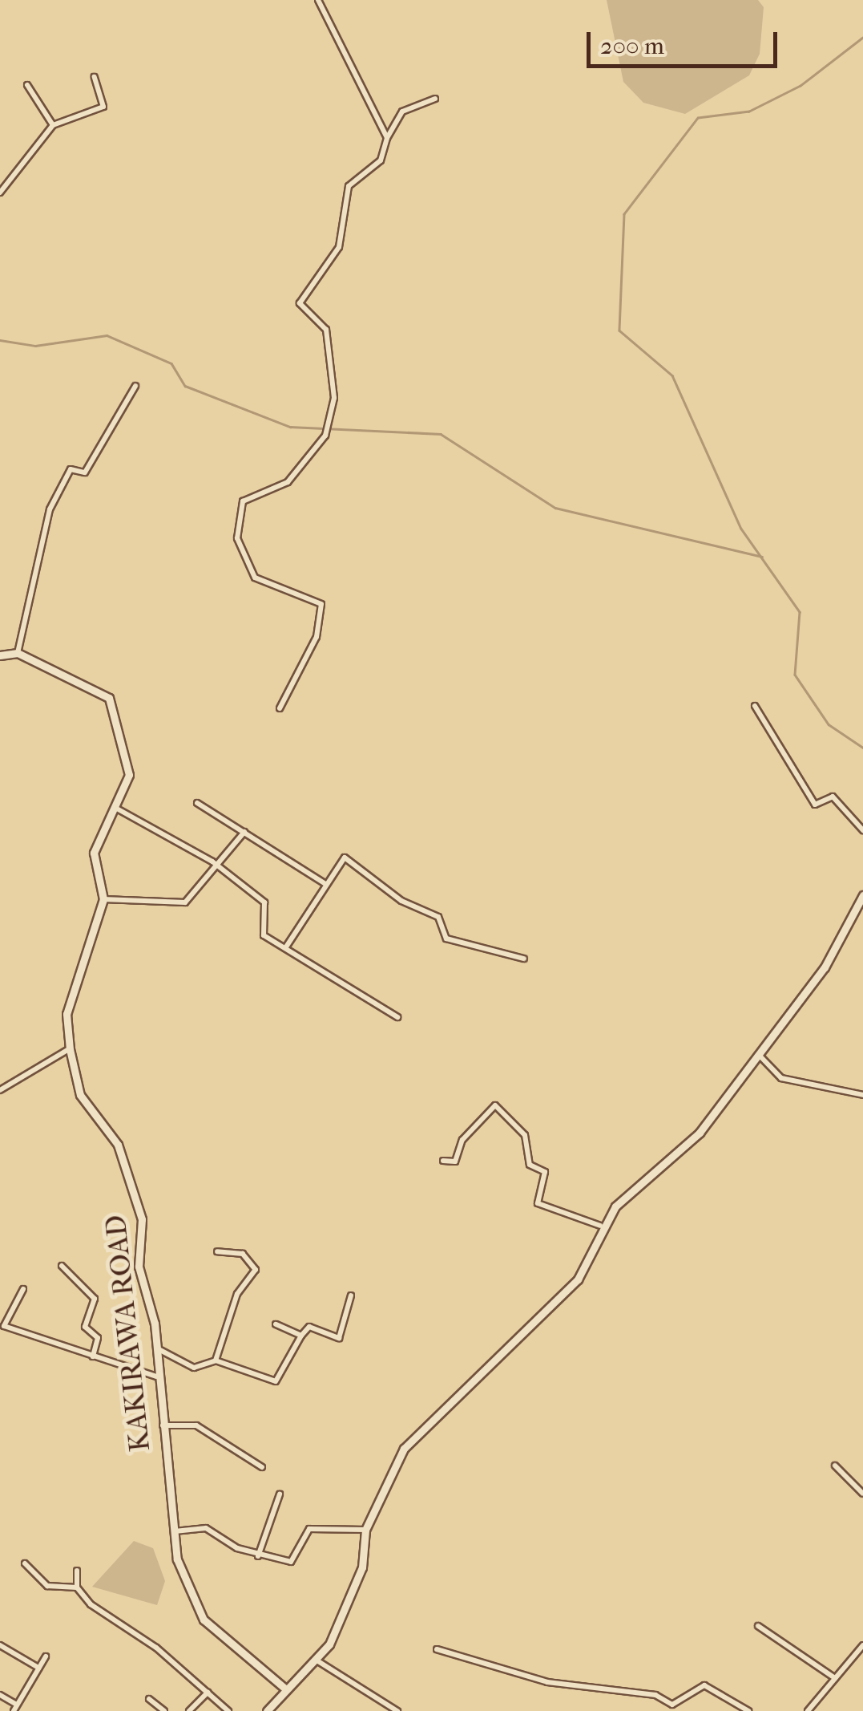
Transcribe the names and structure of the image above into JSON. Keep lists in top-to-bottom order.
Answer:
{
  "streets": {
    "street": ["KAKIRAWA ROAD"]
  },
  "scale_bar": "200 m"
}
